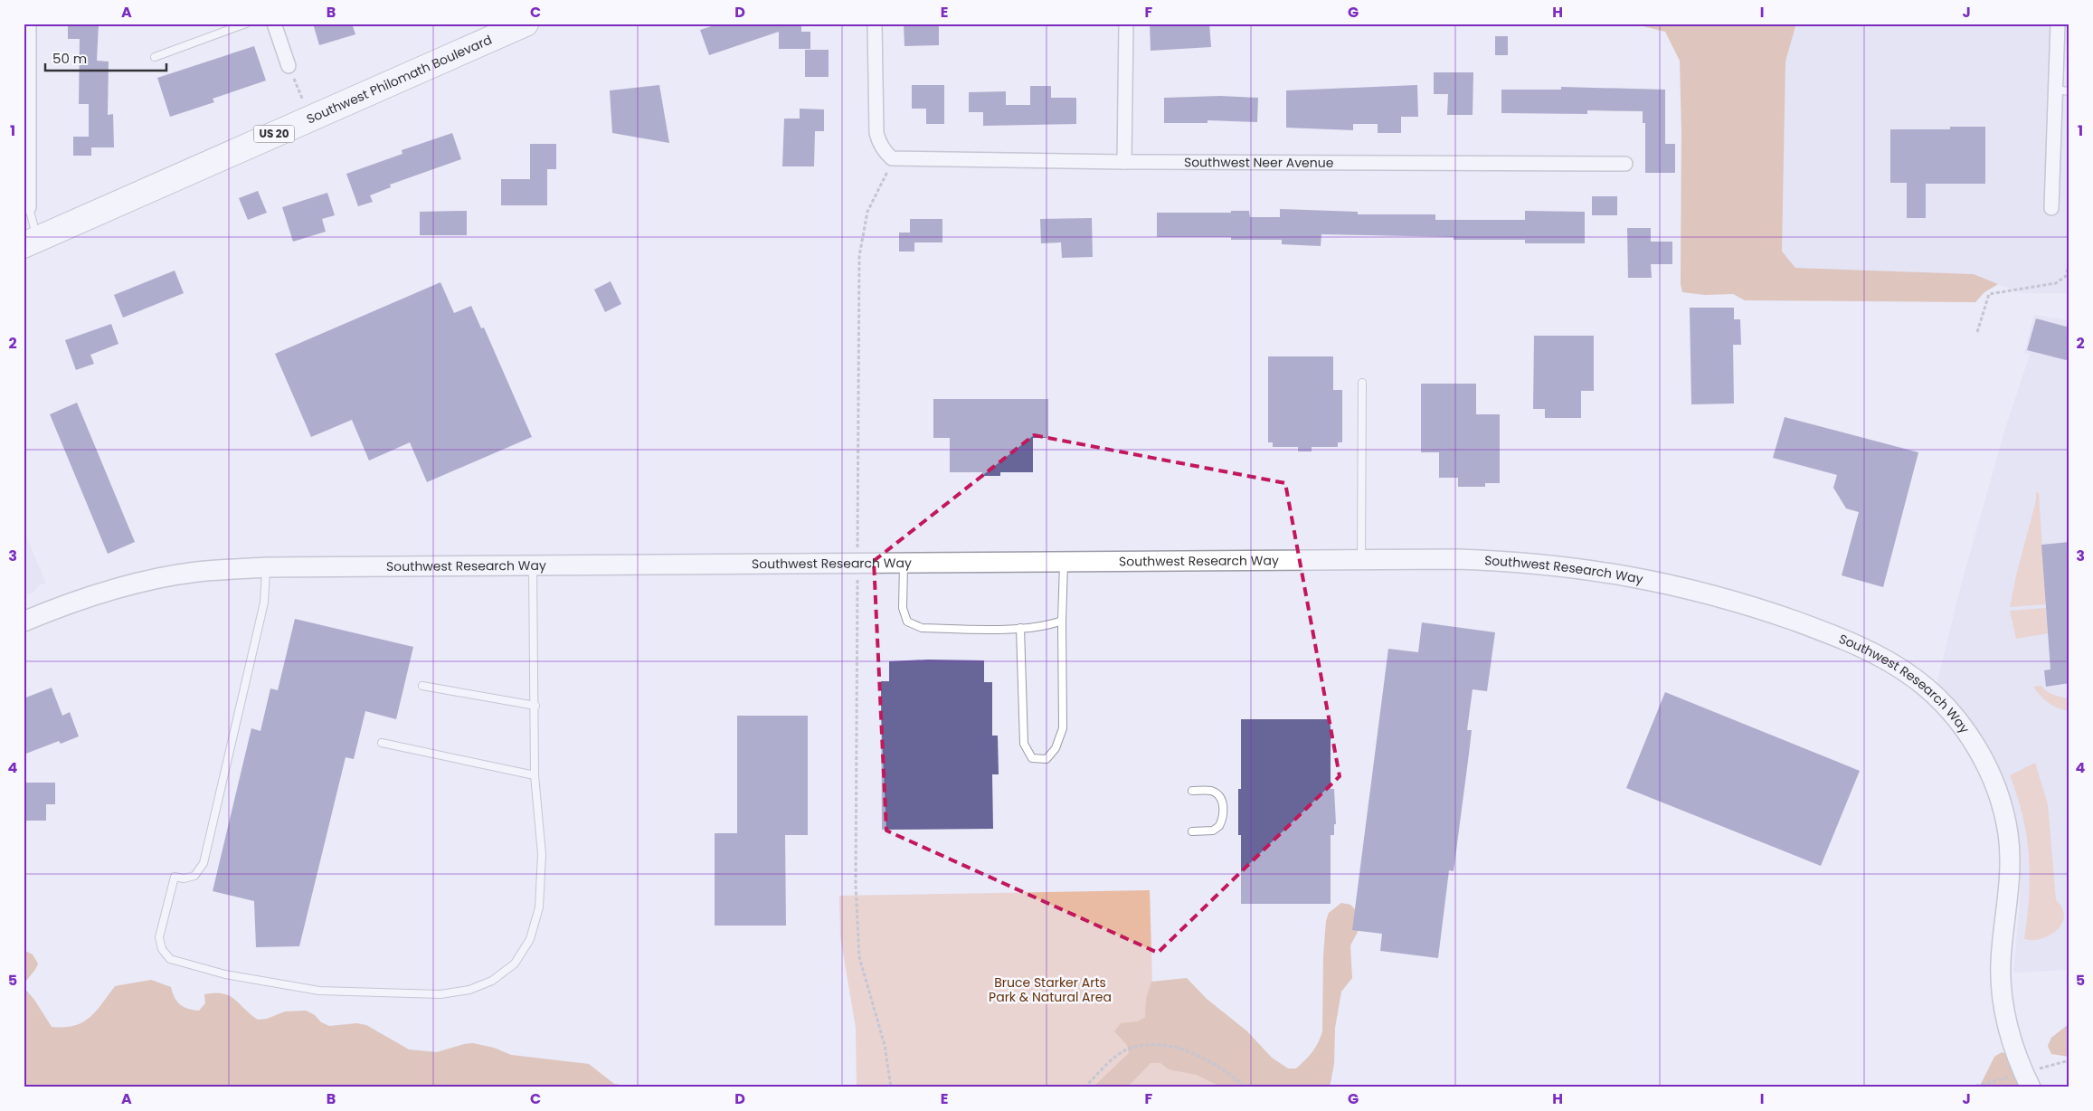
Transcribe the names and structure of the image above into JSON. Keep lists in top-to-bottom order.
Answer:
{
  "streets": {
    "highway": ["Southwest Philomath Boulevard", "US 20"],
    "street": ["Southwest Neer Avenue", "Southwest Research Way"]
  },
  "parks": ["Bruce Starker Arts Park & Natural Area"],
  "scale_bar": "50 m",
  "grid": {
    "columns": [
      "A",
      "B",
      "C",
      "D",
      "E",
      "F",
      "G",
      "H",
      "I",
      "J"
    ],
    "rows": [
      "1",
      "2",
      "3",
      "4",
      "5"
    ]
  }
}
